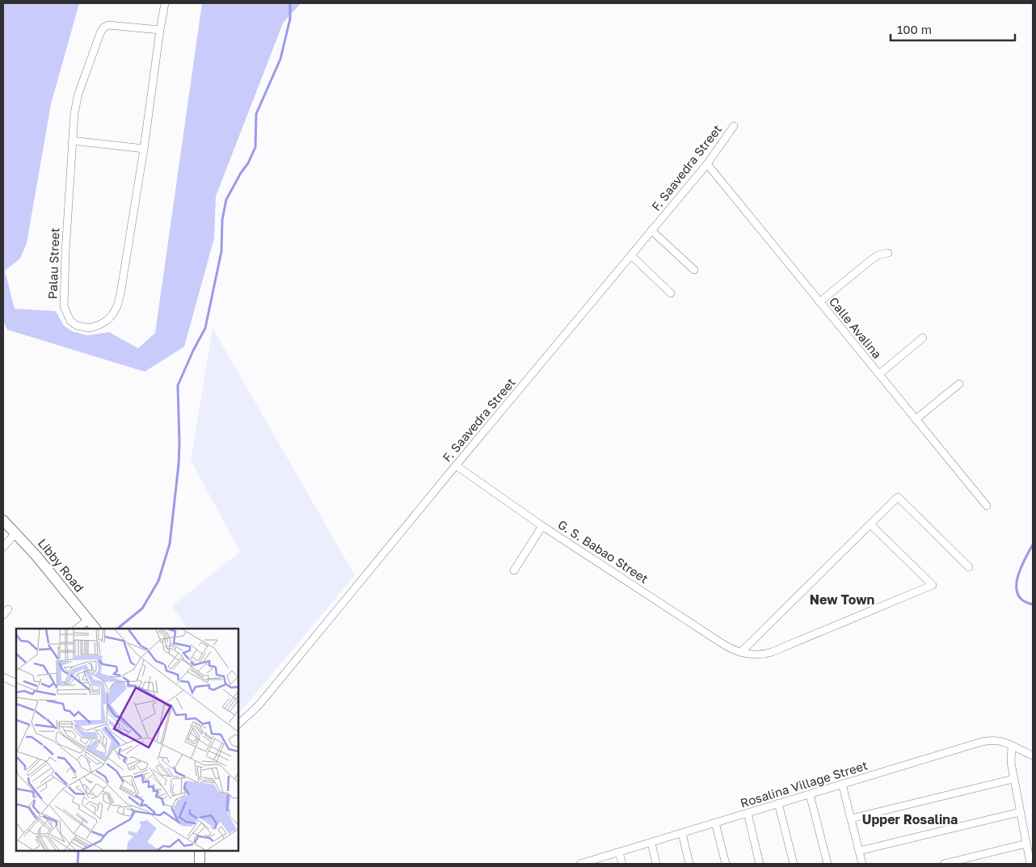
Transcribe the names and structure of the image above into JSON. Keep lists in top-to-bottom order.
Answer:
{
  "streets": {
    "main road": ["Libby Road"],
    "street": [
      "F. Saavedra Street",
      "Palau Street",
      "Calle Avalina",
      "G. S. Babao Street",
      "Rosalina Village Street"
    ]
  },
  "crossings": [
    ["F. Saavedra Street", "Calle Avalina"],
    ["F. Saavedra Street", "G. S. Babao Street"]
  ],
  "districts": ["New Town", "Upper Rosalina"],
  "scale_bar": "100 m"
}
